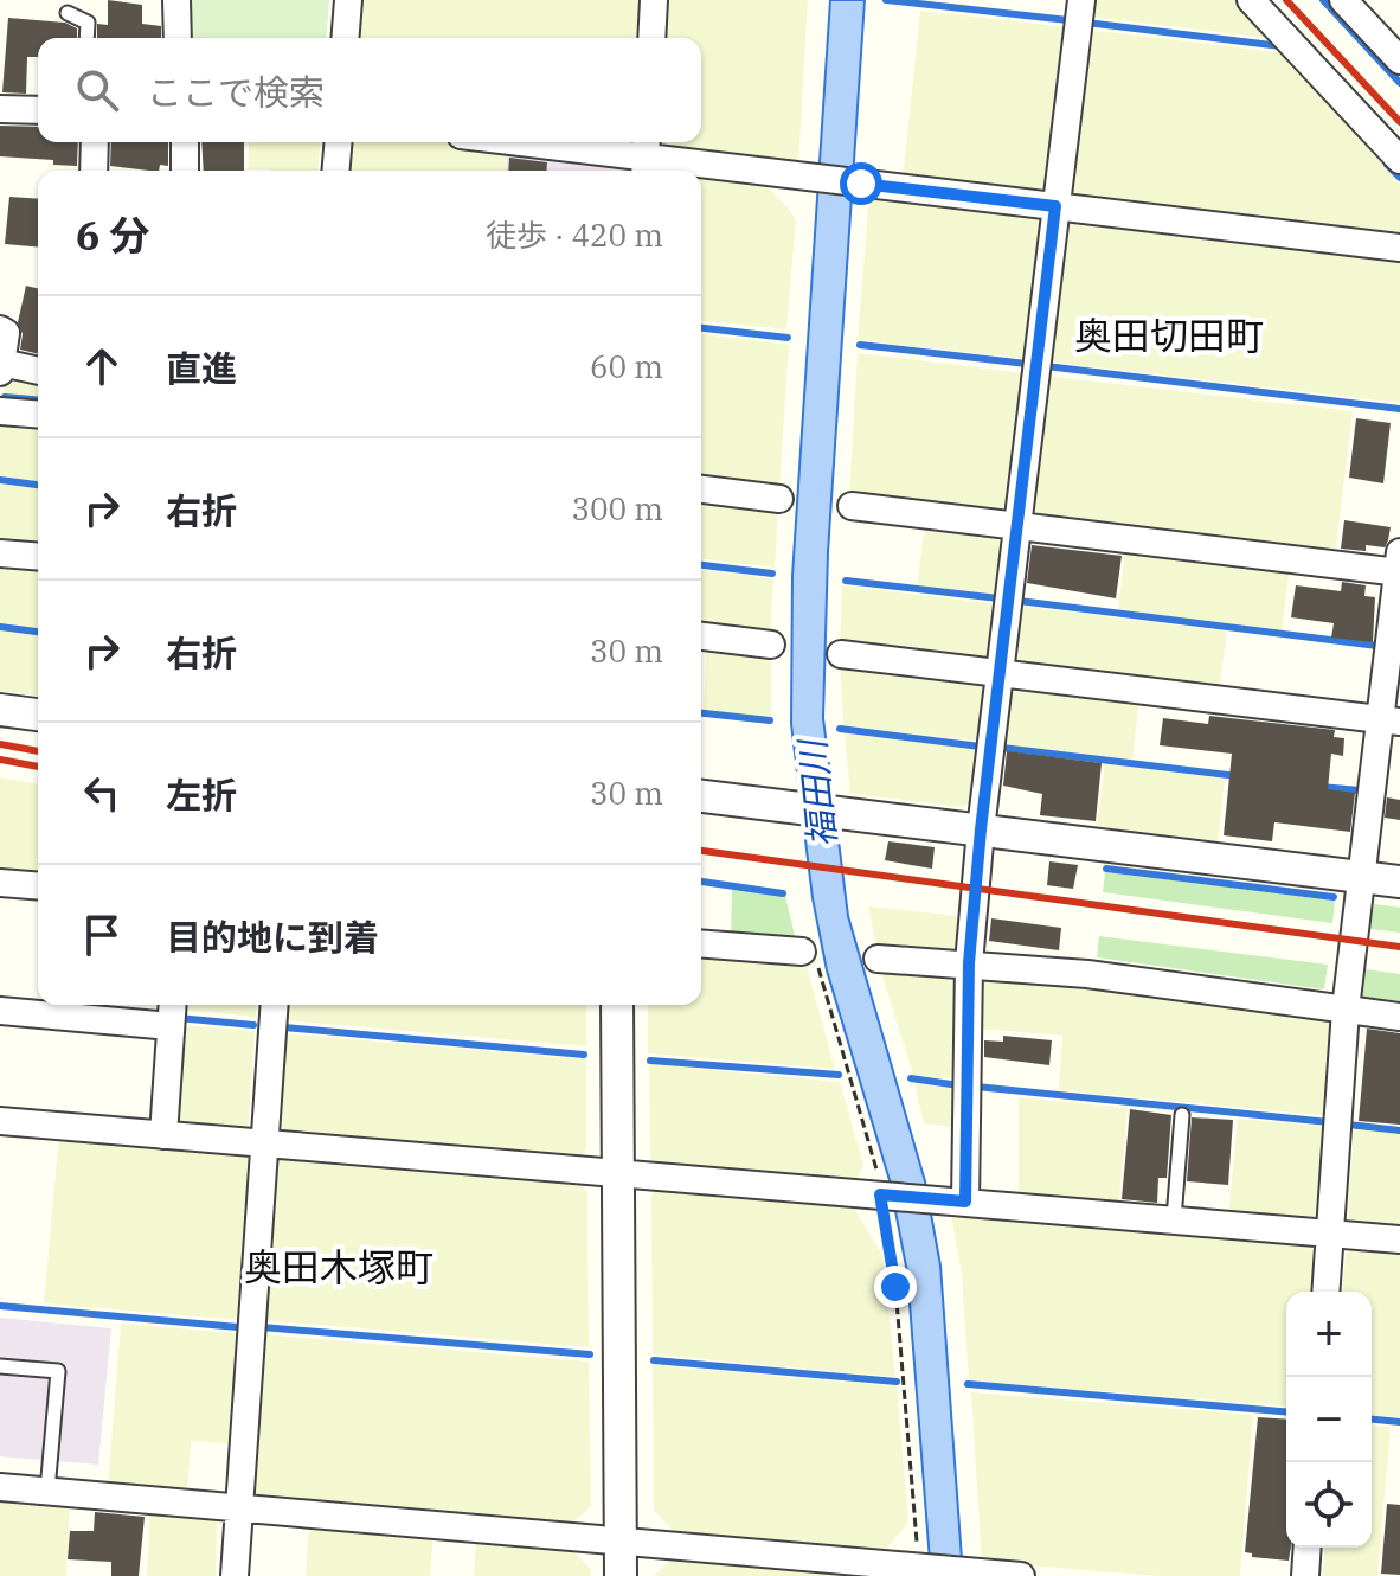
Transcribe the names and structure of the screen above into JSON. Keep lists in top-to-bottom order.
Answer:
{
  "districts": ["奥田切田町", "奥田木塚町"],
  "water": ["福田川"],
  "page": {
    "search": "ここで検索",
    "heading": ["6 分", "徒歩 · 420 m"],
    "list": [
      ["直進", "60 m"],
      ["右折", "300 m"],
      ["右折", "30 m"],
      ["左折", "30 m"],
      "目的地に到着"
    ],
    "map_buttons": ["+", "−"]
  }
}
